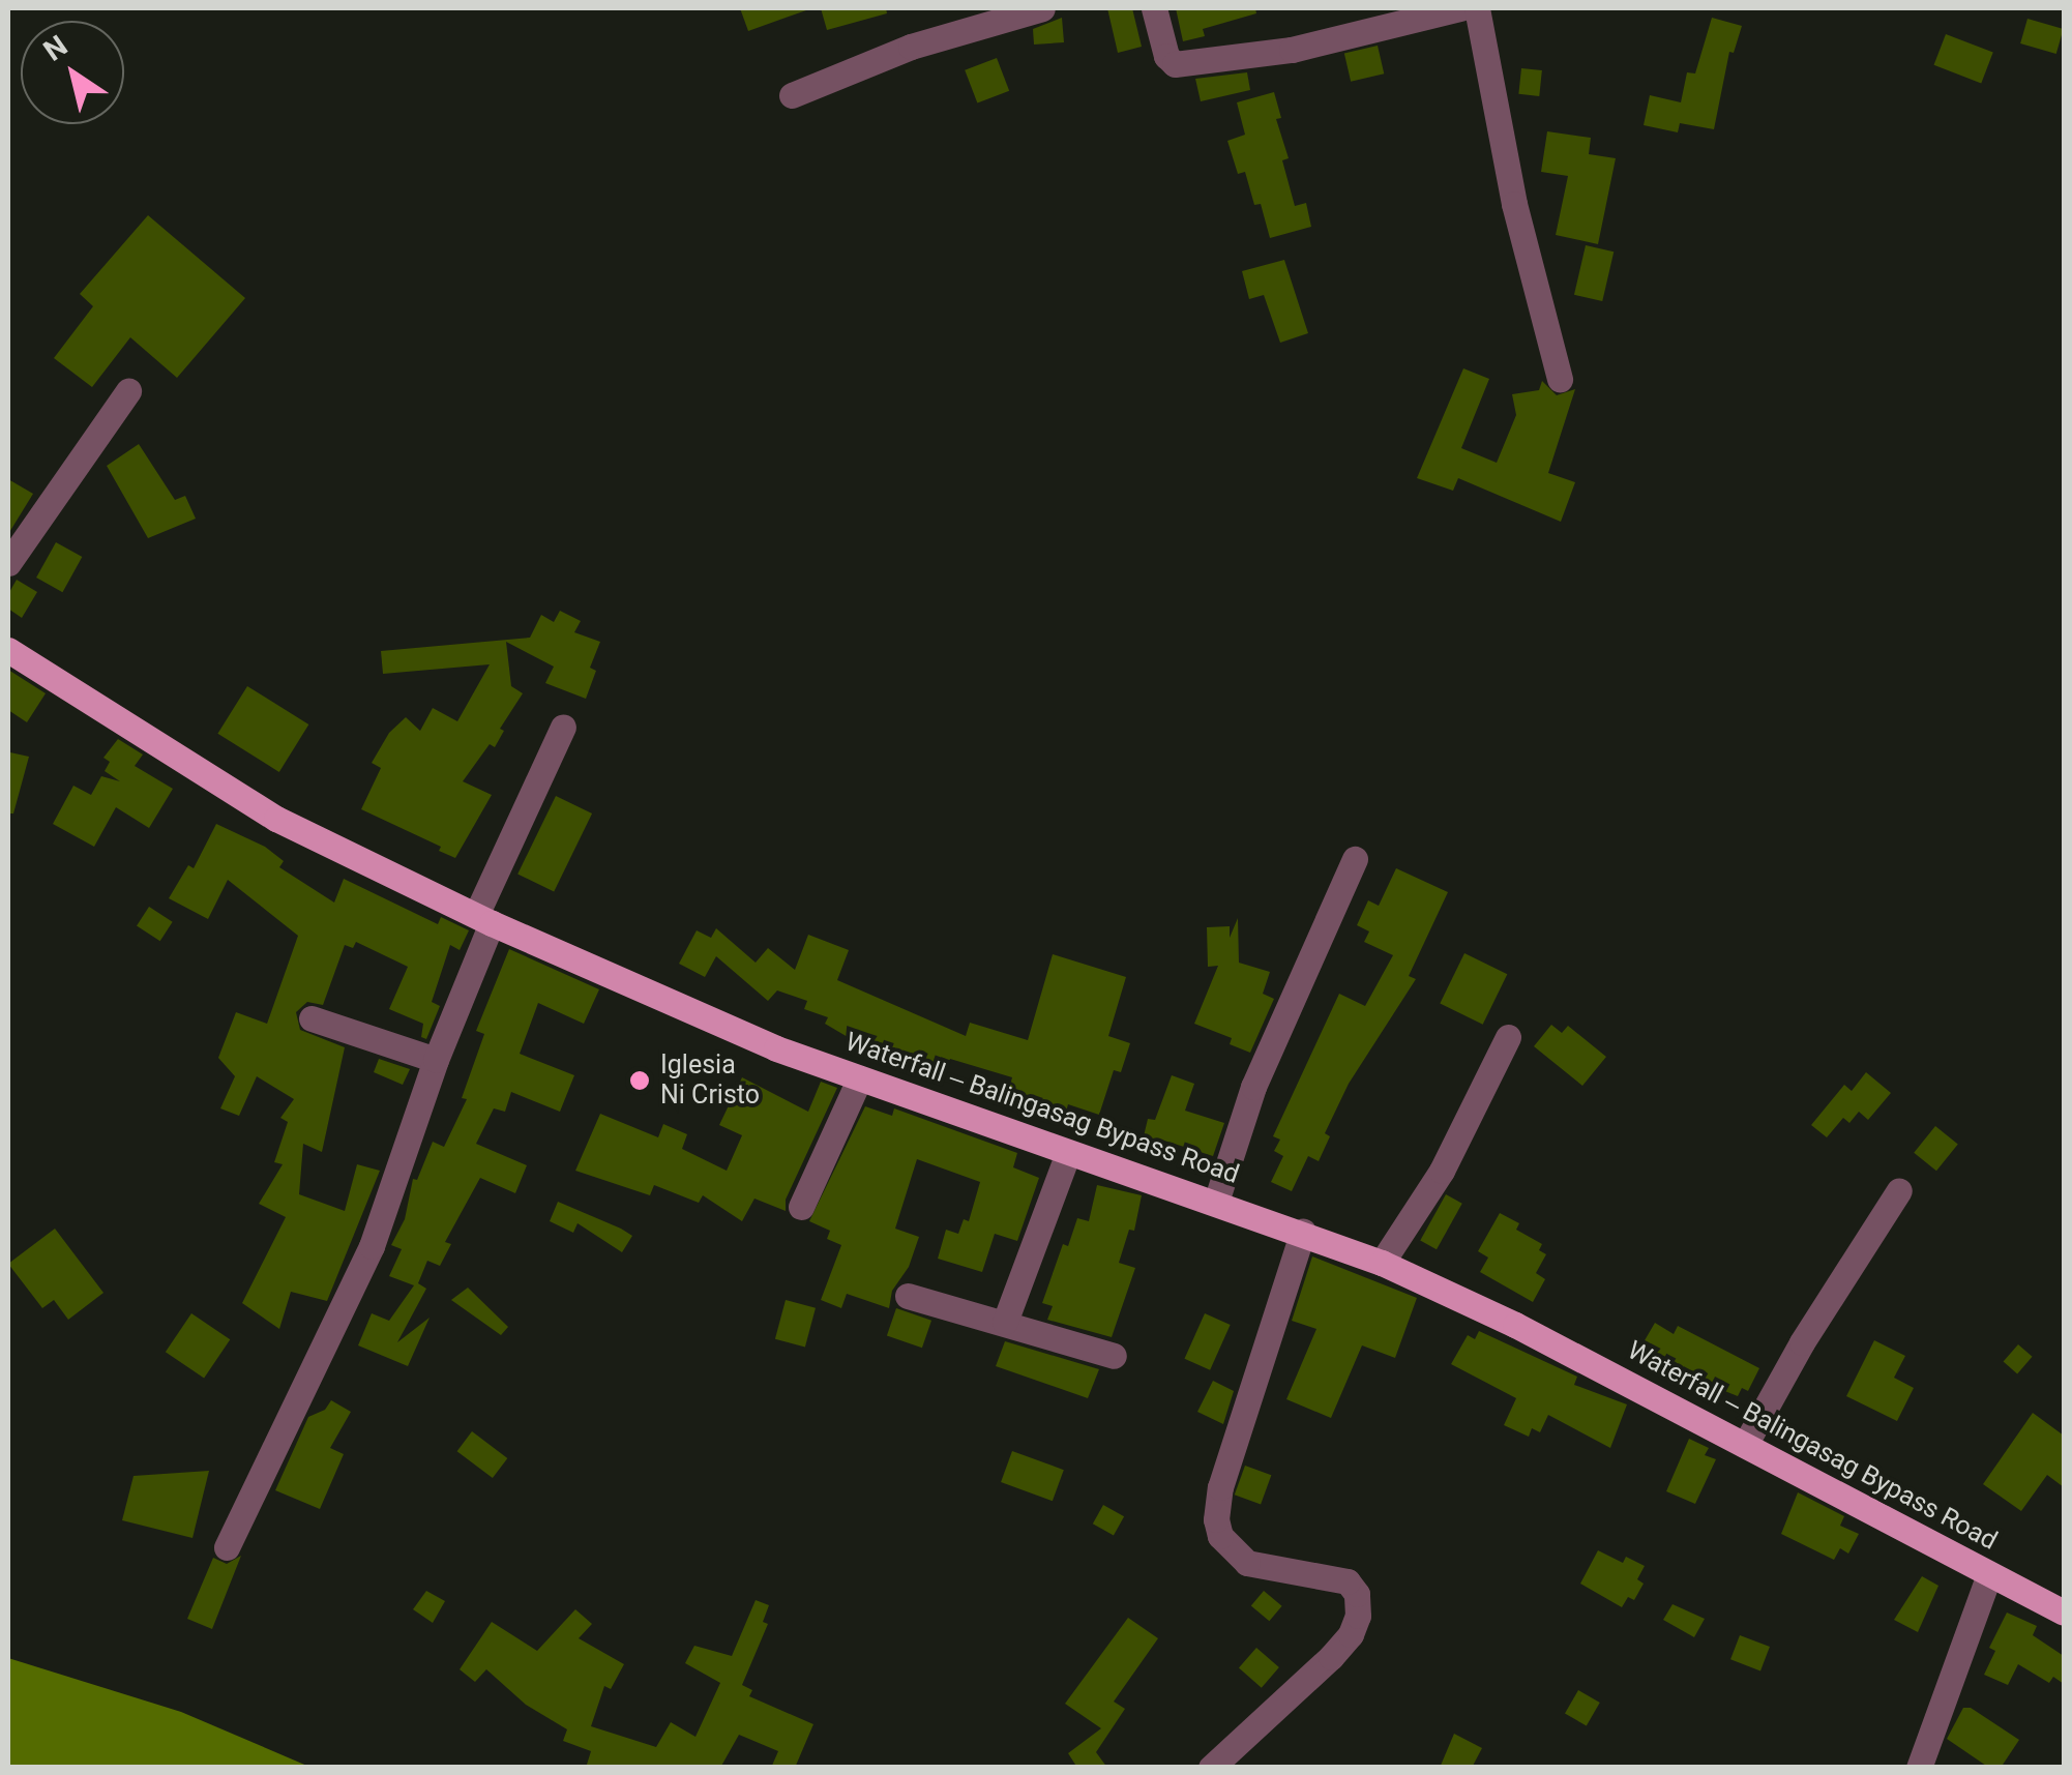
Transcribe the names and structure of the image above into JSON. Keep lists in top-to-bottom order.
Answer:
{
  "streets": {
    "main road": ["Waterfall ‒ Balingasag Bypass Road"]
  },
  "places": ["Iglesia Ni Cristo"],
  "north": "top left"
}
